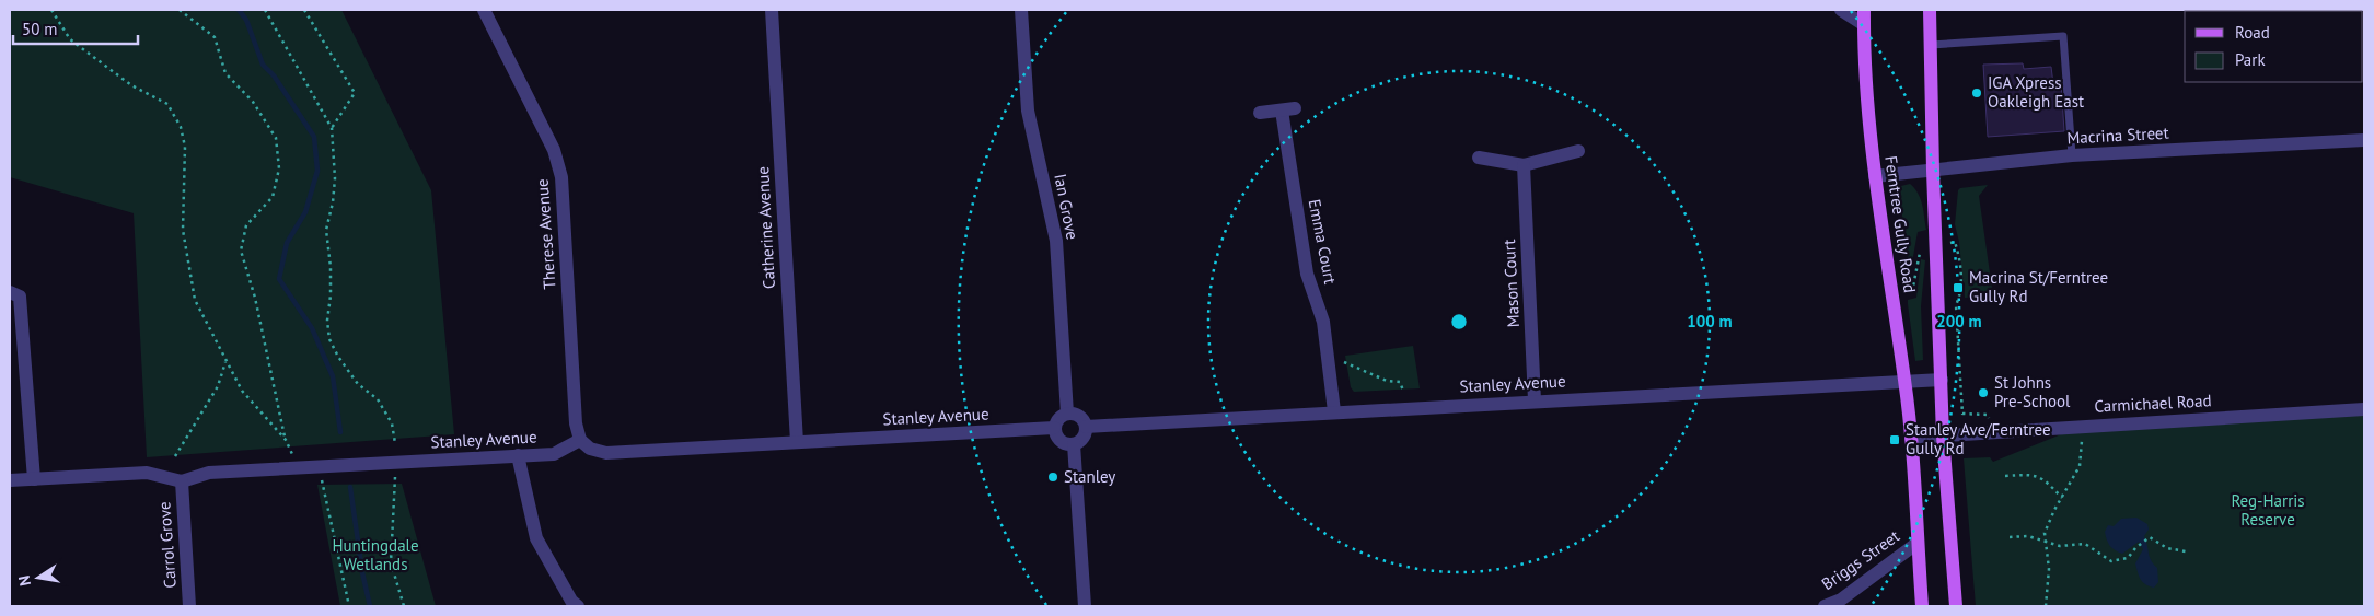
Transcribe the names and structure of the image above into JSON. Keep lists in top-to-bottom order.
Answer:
{
  "streets": {
    "main road": ["Ferntree Gully Road"],
    "street": [
      "Macrina Street",
      "Ian Grove",
      "Catherine Avenue",
      "Therese Avenue",
      "Emma Court",
      "Mason Court",
      "Stanley Avenue",
      "Carmichael Road",
      "Carrol Grove",
      "Briggs Street"
    ]
  },
  "crossings": [
    ["Macrina Street", "Ferntree Gully Road"],
    ["Ian Grove", "Stanley Avenue"],
    ["Ferntree Gully Road", "Stanley Avenue"],
    ["Ferntree Gully Road", "Carmichael Road"],
    ["Ferntree Gully Road", "Briggs Street"],
    ["Catherine Avenue", "Stanley Avenue"],
    ["Therese Avenue", "Stanley Avenue"],
    ["Emma Court", "Stanley Avenue"],
    ["Mason Court", "Stanley Avenue"],
    ["Stanley Avenue", "Carrol Grove"]
  ],
  "parks": ["Reg-Harris Reserve", "Huntingdale Wetlands"],
  "places": {
    "other": ["IGA Xpress Oakleigh East", "St Johns Pre-School", "Stanley"],
    "transit": ["Macrina St/Ferntree Gully Rd", "Stanley Ave/Ferntree Gully Rd"]
  },
  "legend": ["Road", "Park"],
  "scale_bar": "50 m",
  "north": "left",
  "rings": ["100 m", "200 m"]
}
